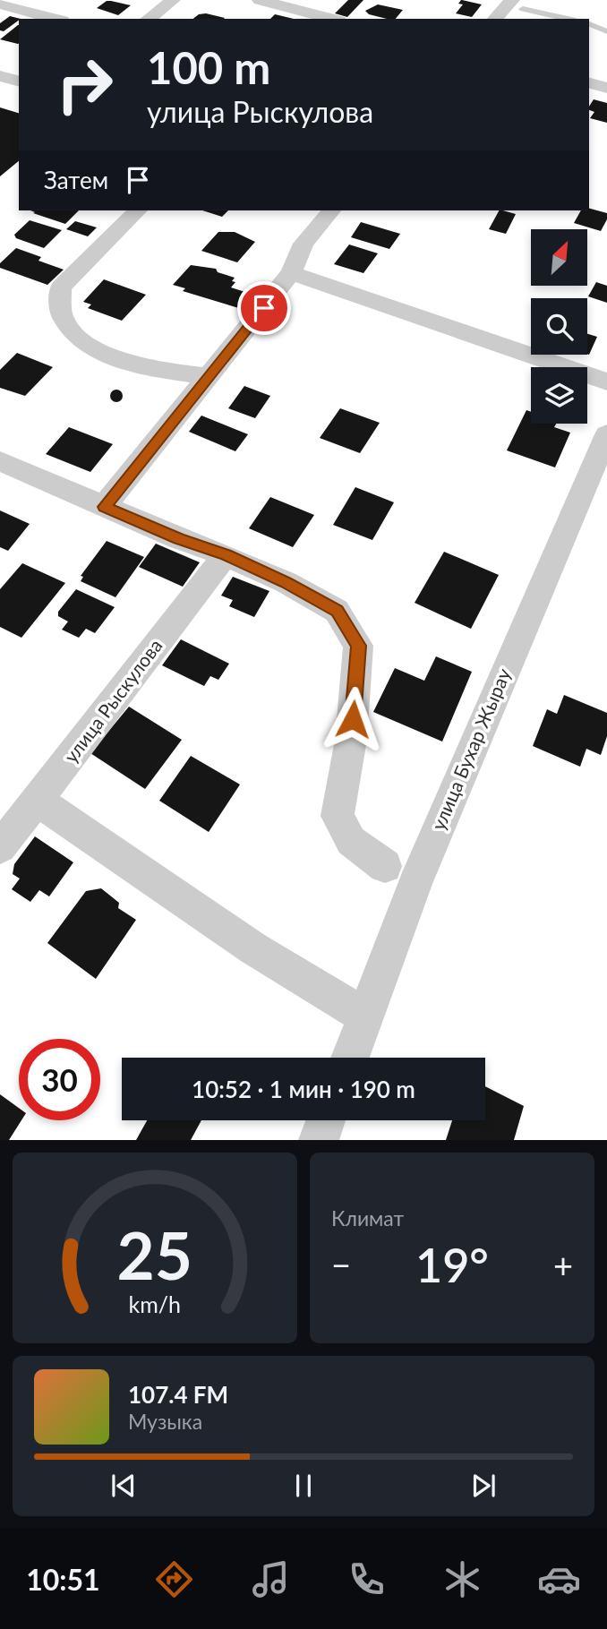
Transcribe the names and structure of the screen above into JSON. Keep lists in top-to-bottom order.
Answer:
{
  "streets": {
    "street": ["улица Рыскулова", "улица Бухар Жырау"]
  },
  "north": "top right",
  "page": {
    "turn": ["100 m", "улица Рыскулова"],
    "then": "Затем",
    "limit": "30",
    "trip": "10:52 · 1 мин · 190 m",
    "tile": "Климат",
    "heat": ["−", "19°", "+"],
    "song": ["107.4 FM", "Музыка"],
    "tabs": "10:51",
    "gauge": ["25", "km/h"]
  }
}
